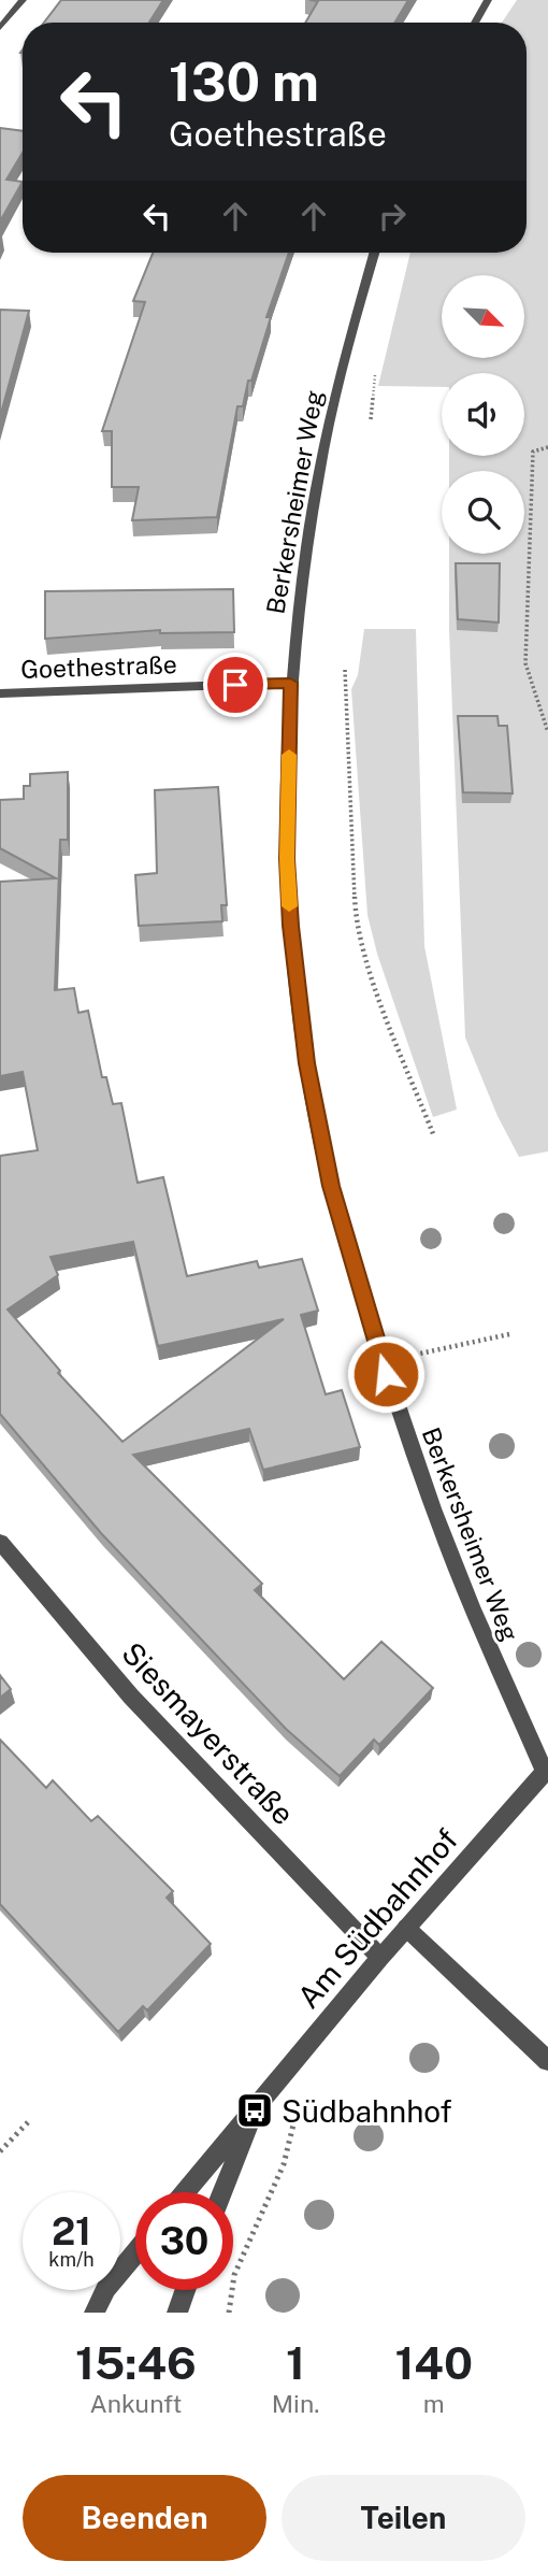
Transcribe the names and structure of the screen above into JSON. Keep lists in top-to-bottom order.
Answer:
{
  "streets": {
    "street": [
      "Berkersheimer Weg",
      "Goethestraße",
      "Siesmayerstraße",
      "Am Südbahnhof"
    ]
  },
  "crossings": [
    ["Berkersheimer Weg", "Goethestraße"],
    ["Berkersheimer Weg", "Am Südbahnhof"],
    ["Siesmayerstraße", "Am Südbahnhof"]
  ],
  "places": {
    "bus stop": ["Südbahnhof"]
  },
  "north": "bottom right",
  "page": {
    "turn": ["130 m", "Goethestraße"],
    "speed": "21 km/h",
    "limit": "30",
    "eta": [
      "15:46",
      "Ankunft",
      "1",
      "Min.",
      "140",
      "m"
    ],
    "buttons": ["Beenden", "Teilen"]
  }
}
